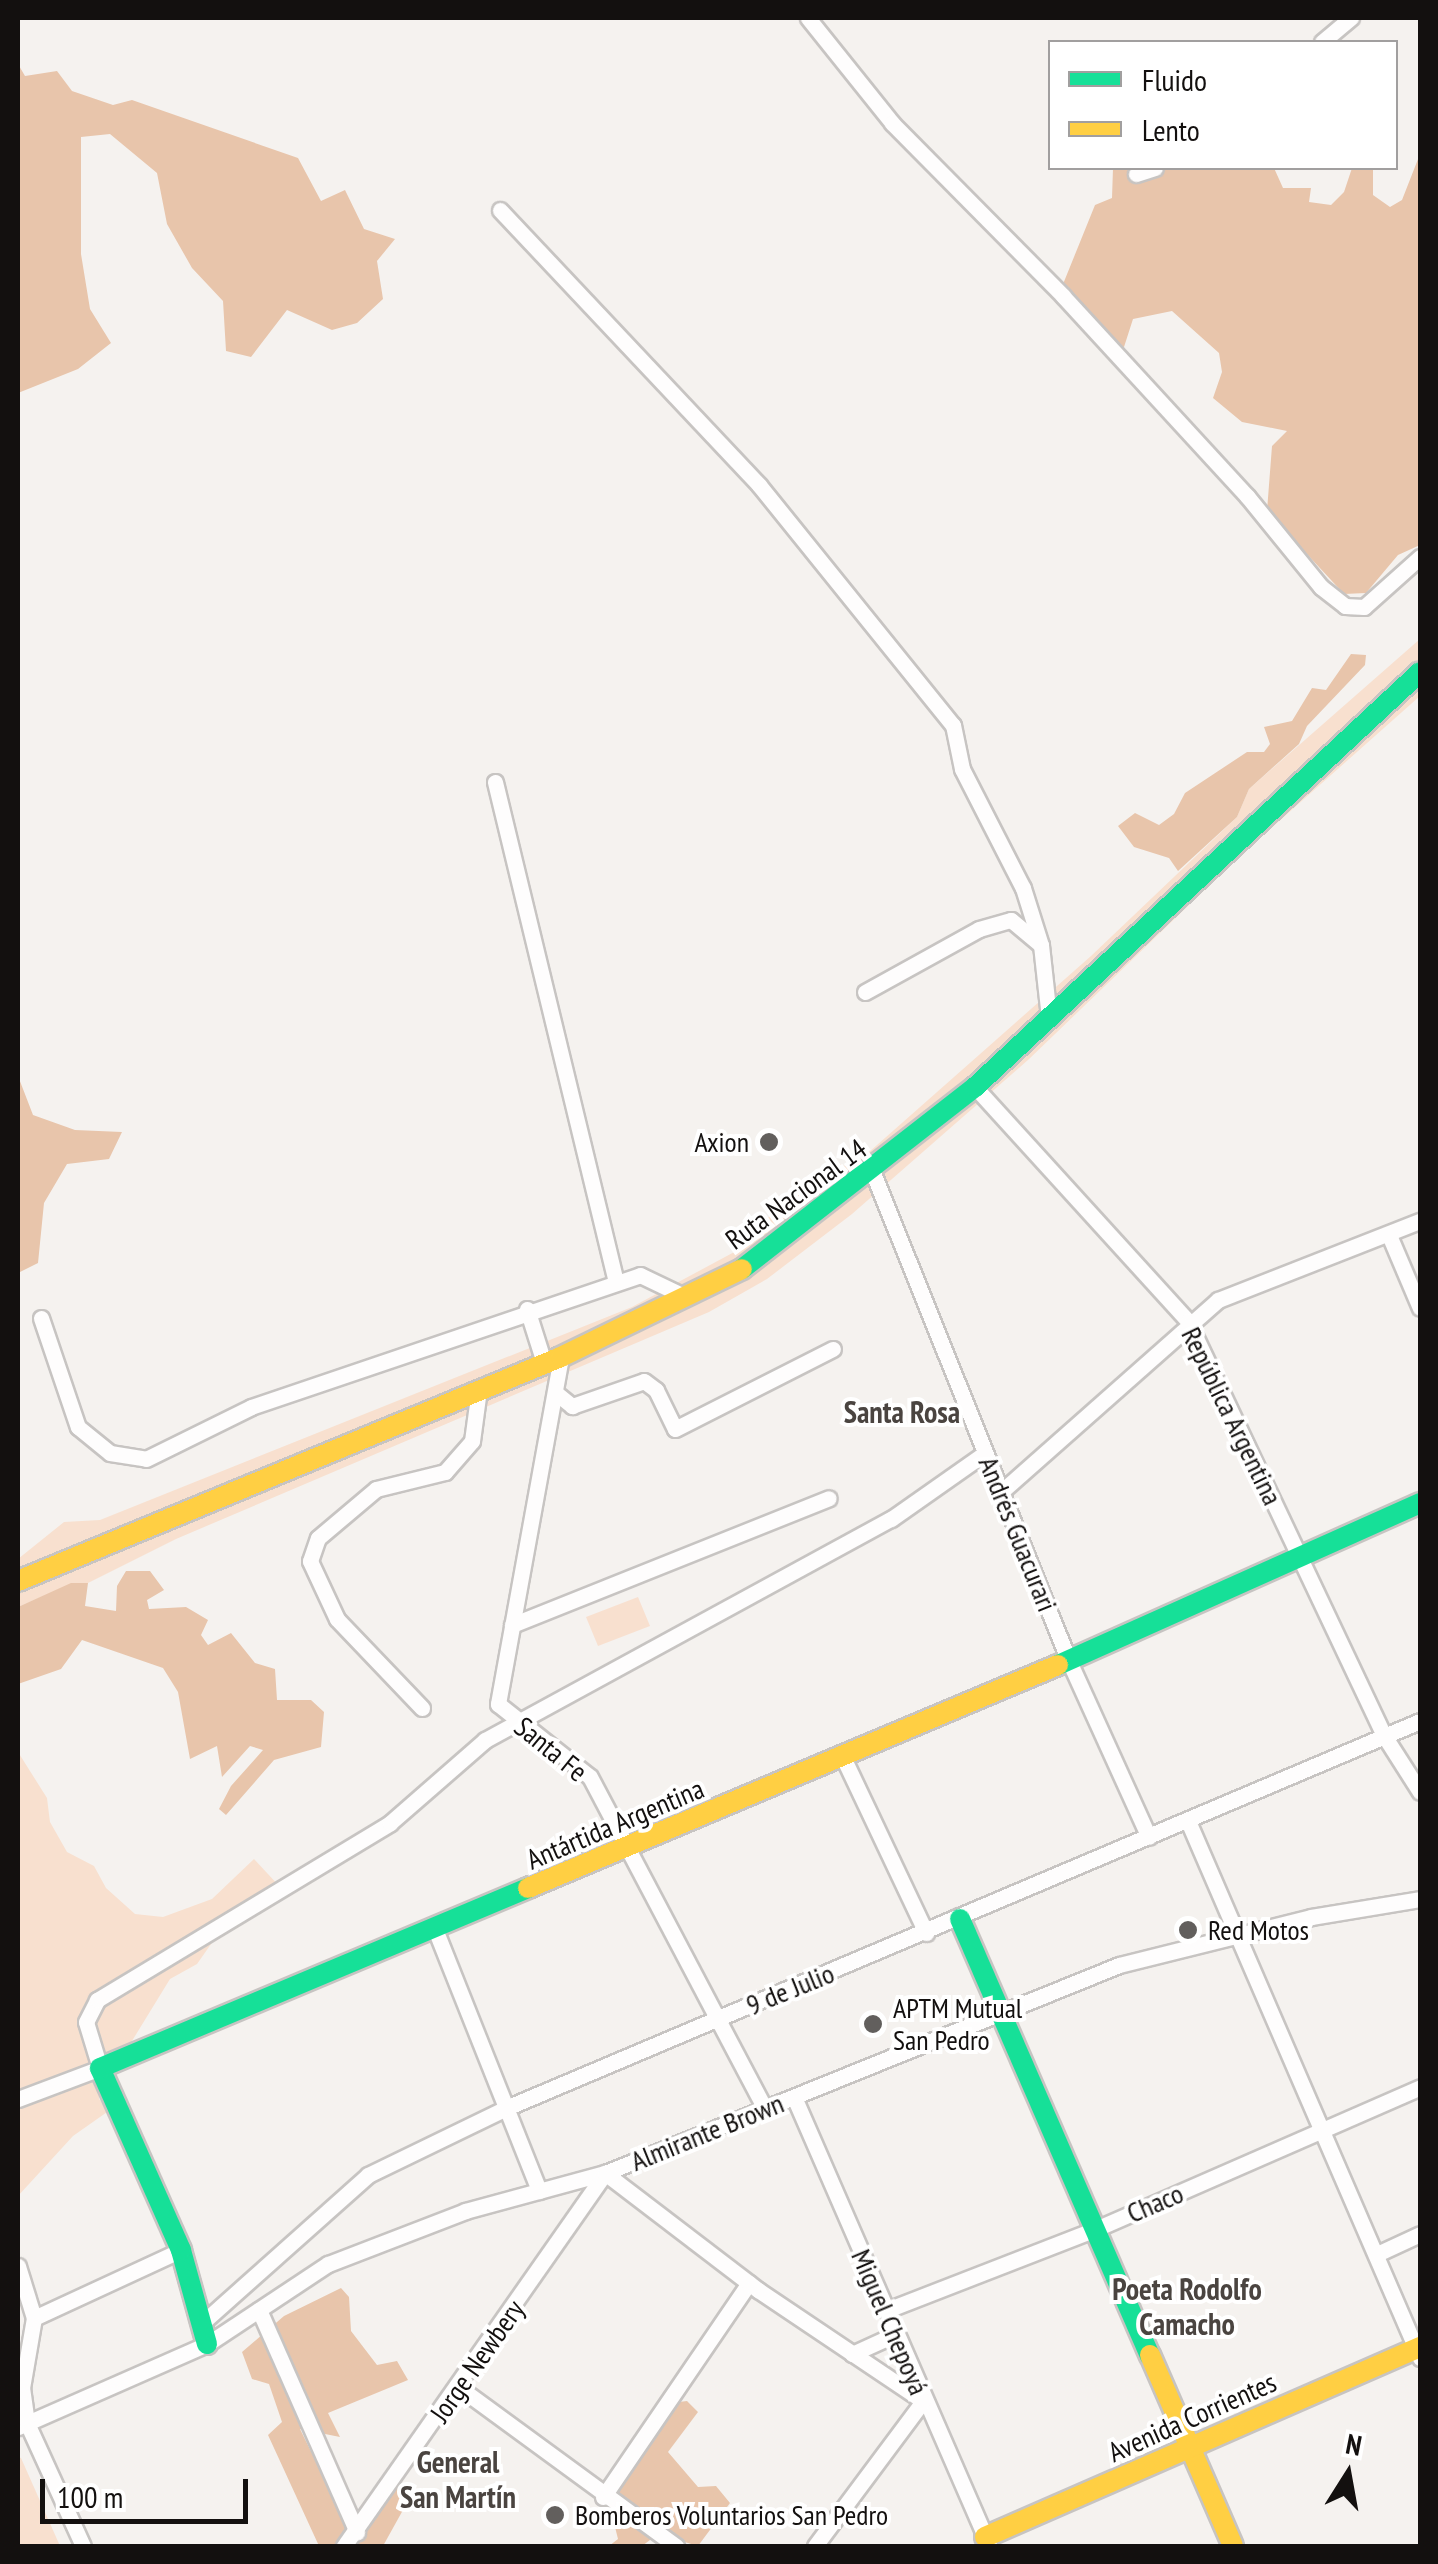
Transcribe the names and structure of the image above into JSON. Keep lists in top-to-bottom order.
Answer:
{
  "streets": {
    "main road": ["Ruta Nacional 14", "Antártida Argentina", "Avenida Corrientes"],
    "street": [
      "República Argentina",
      "Andrés Guacurari",
      "Santa Fe",
      "9 de Julio",
      "Almirante Brown",
      "Chaco",
      "Miguel Chepoyá",
      "Jorge Newbery"
    ]
  },
  "crossings": [
    ["Ruta Nacional 14", "República Argentina"],
    ["Ruta Nacional 14", "Andrés Guacurari"],
    ["Ruta Nacional 14", "Santa Fe"],
    ["República Argentina", "Antártida Argentina"],
    ["República Argentina", "9 de Julio"],
    ["Andrés Guacurari", "Antártida Argentina"],
    ["Andrés Guacurari", "9 de Julio"],
    ["Santa Fe", "Antártida Argentina"],
    ["Santa Fe", "9 de Julio"],
    ["Santa Fe", "Almirante Brown"],
    ["9 de Julio", "Almirante Brown"],
    ["Almirante Brown", "Miguel Chepoyá"],
    ["Almirante Brown", "Jorge Newbery"],
    ["Chaco", "Miguel Chepoyá"],
    ["Miguel Chepoyá", "Avenida Corrientes"]
  ],
  "districts": ["Santa Rosa", "Poeta Rodolfo Camacho", "General San Martín"],
  "places": [
    "Axion",
    "Red Motos",
    "APTM Mutual San Pedro",
    "Bomberos Voluntarios San Pedro"
  ],
  "legend": ["Fluido", "Lento"],
  "scale_bar": "100 m",
  "north": "top"
}
